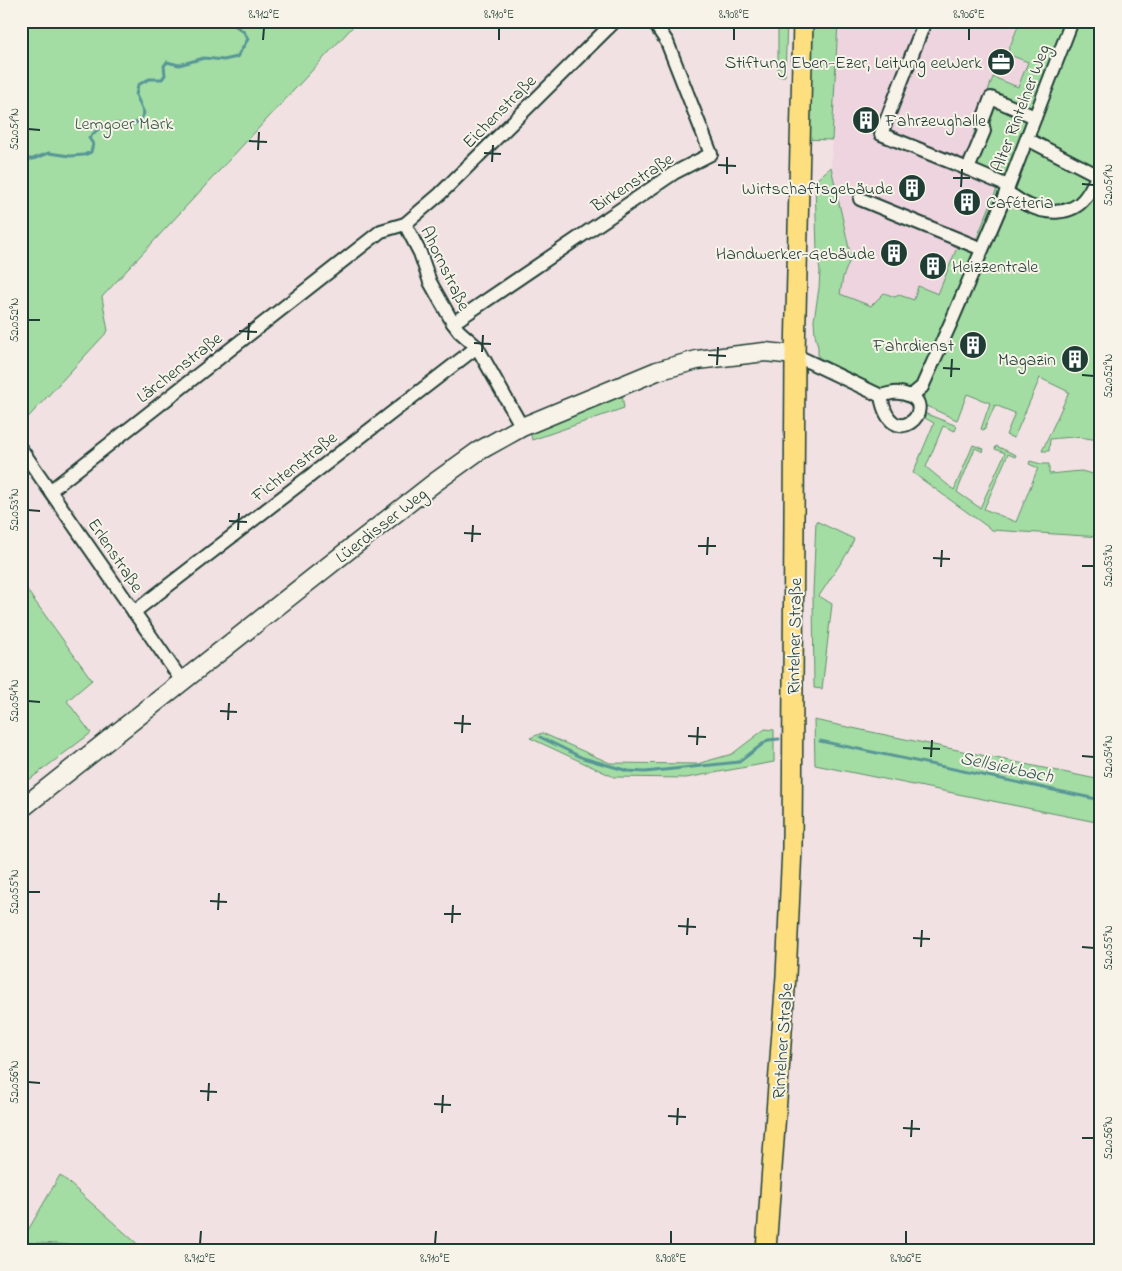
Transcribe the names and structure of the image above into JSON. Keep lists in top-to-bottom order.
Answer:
{
  "streets": {
    "main road": ["Lüerdisser Weg", "Rintelner Straße"],
    "street": [
      "Alter Rintelner Weg",
      "Eichenstraße",
      "Birkenstraße",
      "Ahornstraße",
      "Lärchenstraße",
      "Fichtenstraße",
      "Erlenstraße"
    ]
  },
  "crossings": [
    ["Eichenstraße", "Ahornstraße"],
    ["Eichenstraße", "Lärchenstraße"],
    ["Birkenstraße", "Ahornstraße"],
    ["Ahornstraße", "Lärchenstraße"],
    ["Ahornstraße", "Fichtenstraße"],
    ["Ahornstraße", "Lüerdisser Weg"],
    ["Lärchenstraße", "Erlenstraße"],
    ["Fichtenstraße", "Erlenstraße"],
    ["Lüerdisser Weg", "Erlenstraße"],
    ["Lüerdisser Weg", "Rintelner Straße"]
  ],
  "water": ["Sellsiekbach"],
  "parks": ["Lemgoer Mark"],
  "places": {
    "office": ["Stiftung Eben-Ezer, Leitung eeWerk"],
    "building": [
      "Fahrzeughalle",
      "Wirtschaftsgebäude",
      "Caféteria",
      "Handwerker-Gebäude",
      "Heizzentrale",
      "Fahrdienst",
      "Magazin"
    ]
  },
  "coordinates": [
    "8.912°E",
    "8.910°E",
    "8.908°E",
    "8.906°E",
    "52.051°N",
    "52.052°N",
    "52.053°N",
    "52.054°N",
    "52.055°N",
    "52.056°N"
  ]
}
